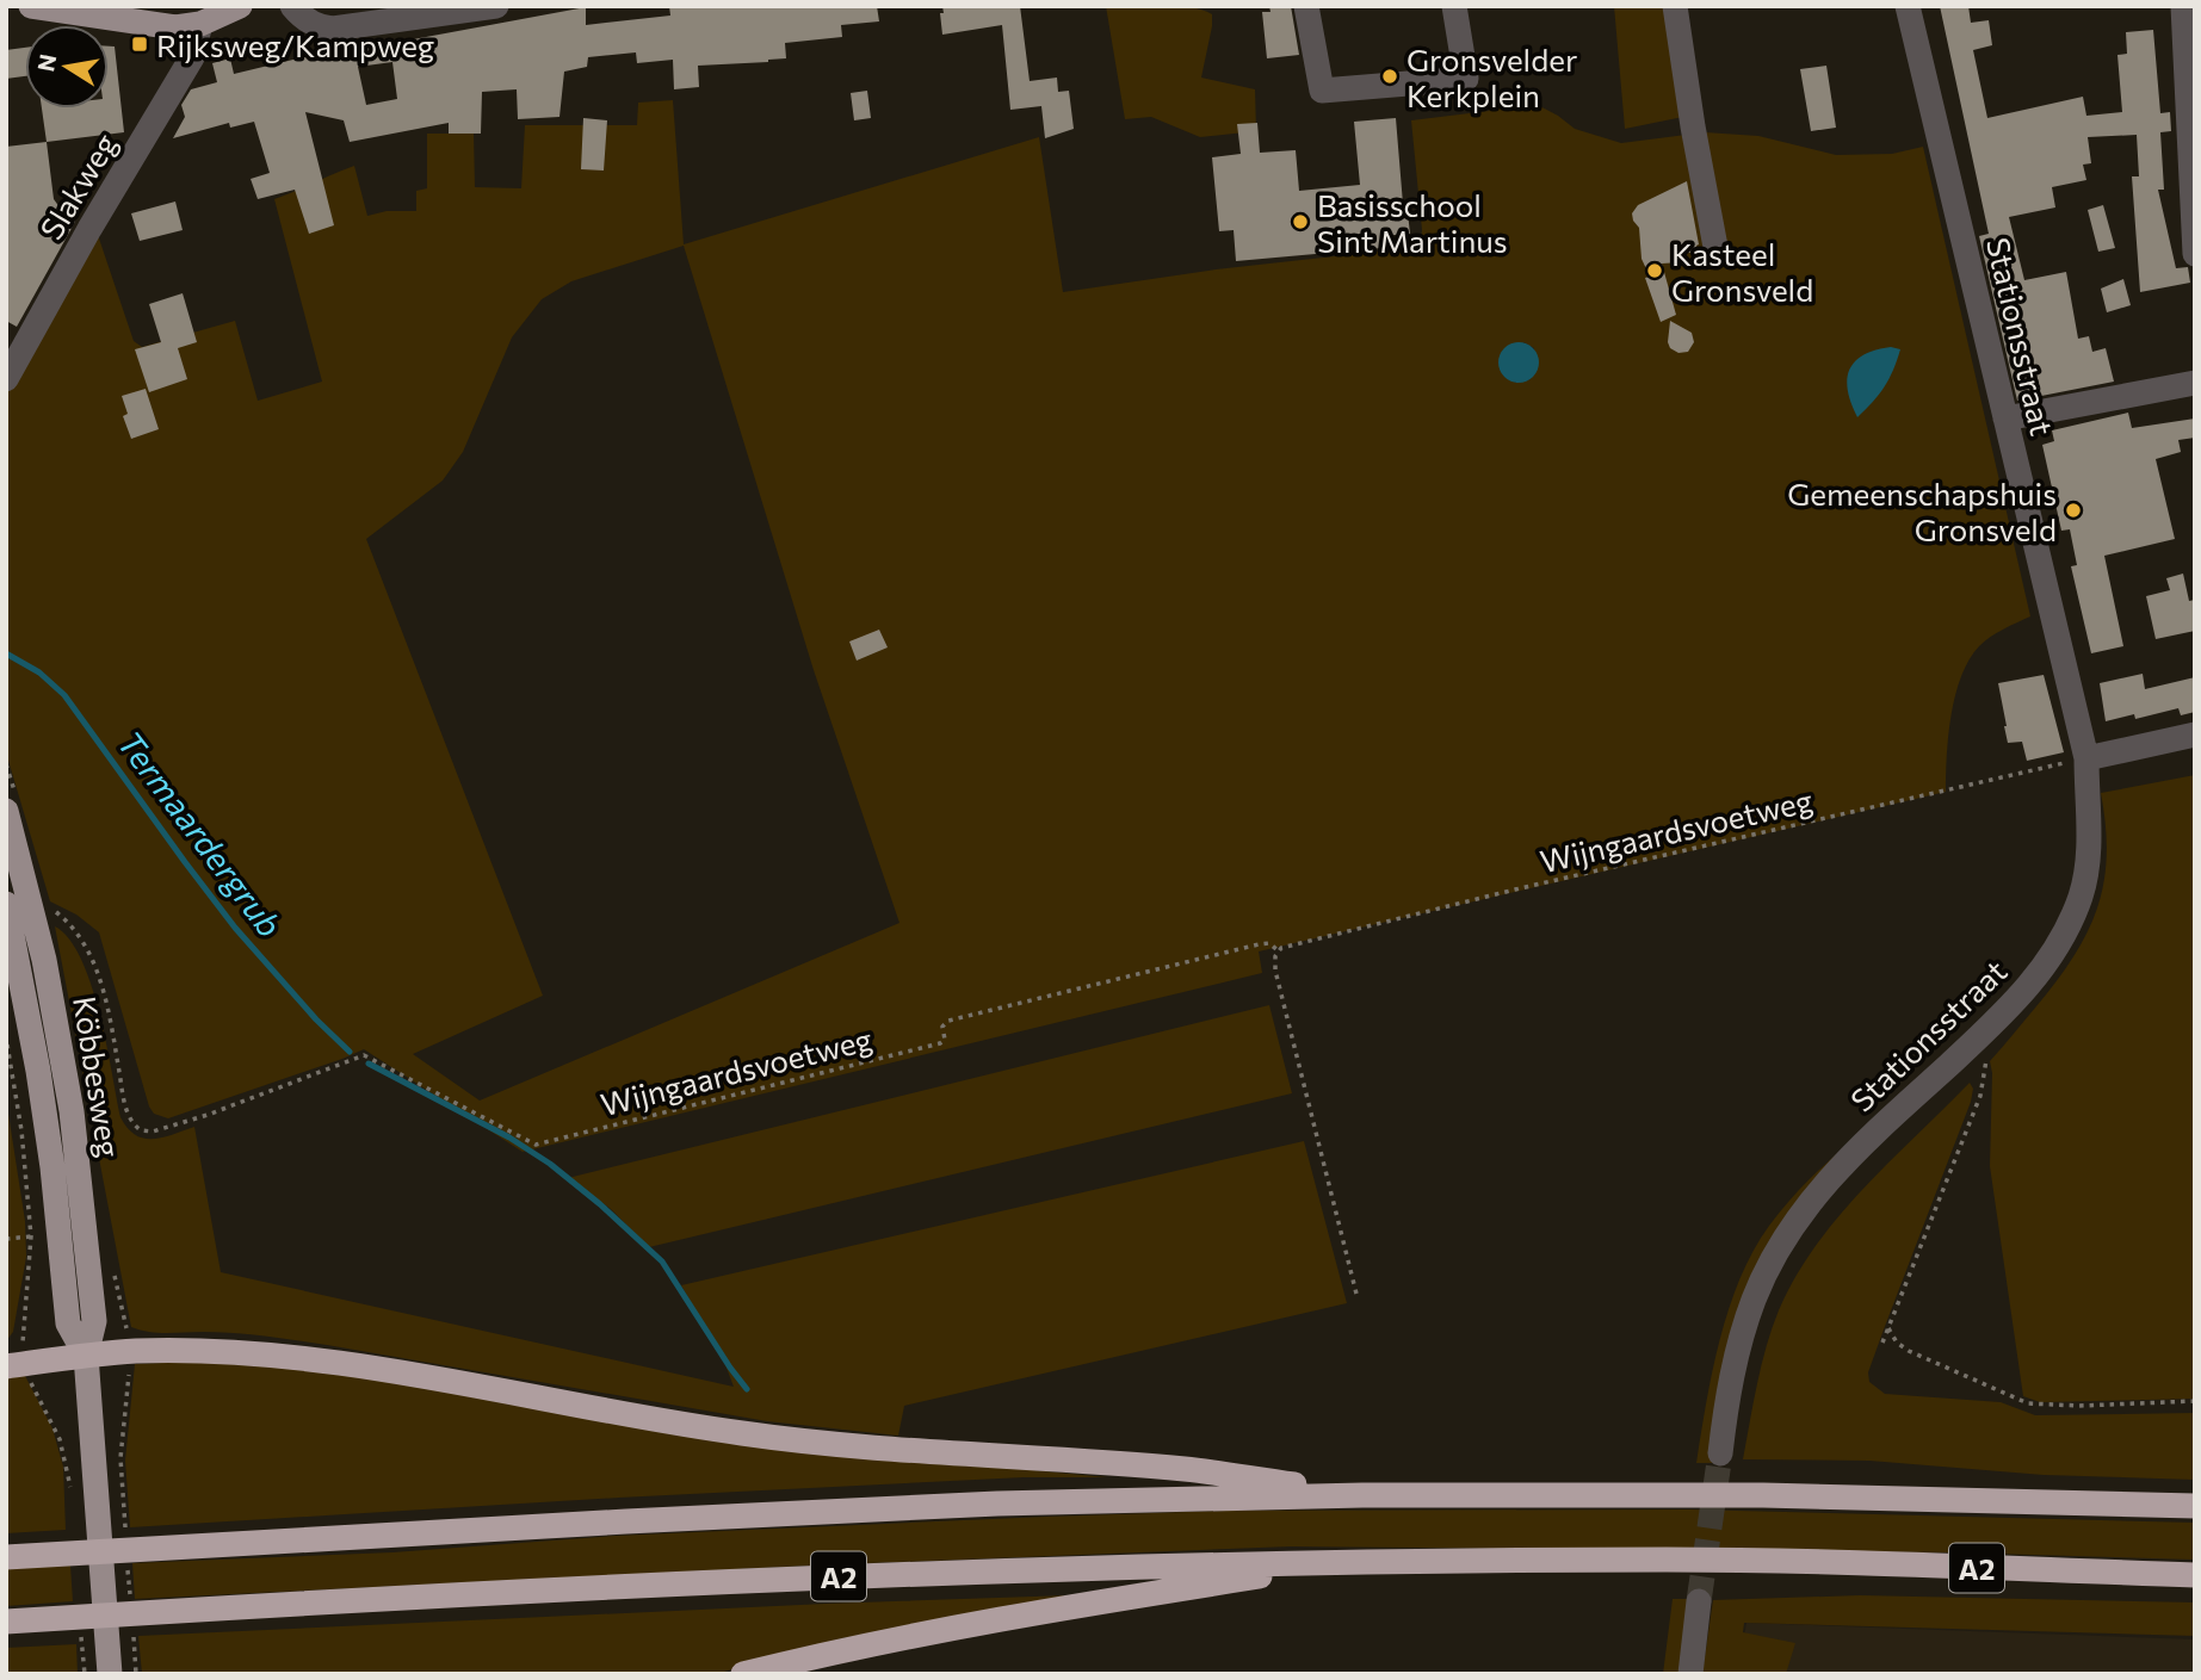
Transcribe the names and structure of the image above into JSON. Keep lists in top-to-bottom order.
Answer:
{
  "streets": {
    "highway": ["A2"],
    "main road": ["Köbbesweg"],
    "street": ["Slakweg", "Stationsstraat"],
    "path": ["Wijngaardsvoetweg"]
  },
  "crossings": [
    ["Stationsstraat", "Wijngaardsvoetweg"],
    ["Wijngaardsvoetweg", "Köbbesweg"],
    ["Köbbesweg", "A2"]
  ],
  "water": ["Termaardergrub"],
  "places": {
    "transit": ["Rijksweg/Kampweg"],
    "other": [
      "Gronsvelder Kerkplein",
      "Basisschool Sint Martinus",
      "Kasteel Gronsveld",
      "Gemeenschapshuis Gronsveld"
    ]
  },
  "north": "left"
}
